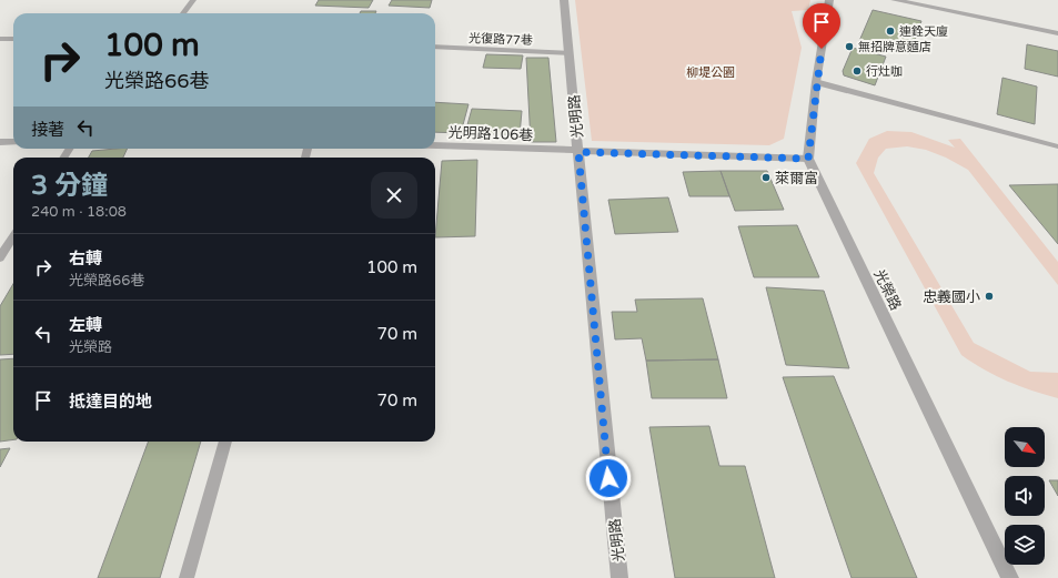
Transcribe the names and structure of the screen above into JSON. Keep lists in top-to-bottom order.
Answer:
{
  "streets": {
    "street": ["光明路", "光明路106巷", "光榮路"],
    "lane": ["光復路77巷"]
  },
  "crossings": [
    ["光復路77巷", "光明路"],
    ["光明路", "光明路106巷"],
    ["光明路106巷", "光榮路"]
  ],
  "parks": ["柳堤公園"],
  "places": [
    "連銓天廈",
    "無招牌意麵店",
    "行灶咖",
    "萊爾富",
    "忠義國小"
  ],
  "north": "bottom right",
  "page": {
    "turn": ["100 m", "光榮路66巷"],
    "then": "接著",
    "heading": ["3 分鐘", "240 m · 18:08"],
    "list": [
      {
        "name": "右轉",
        "note": "光榮路66巷",
        "value": "100 m"
      },
      {
        "name": "左轉",
        "note": "光榮路",
        "value": "70 m"
      },
      {
        "name": "抵達目的地",
        "value": "70 m"
      }
    ]
  }
}
